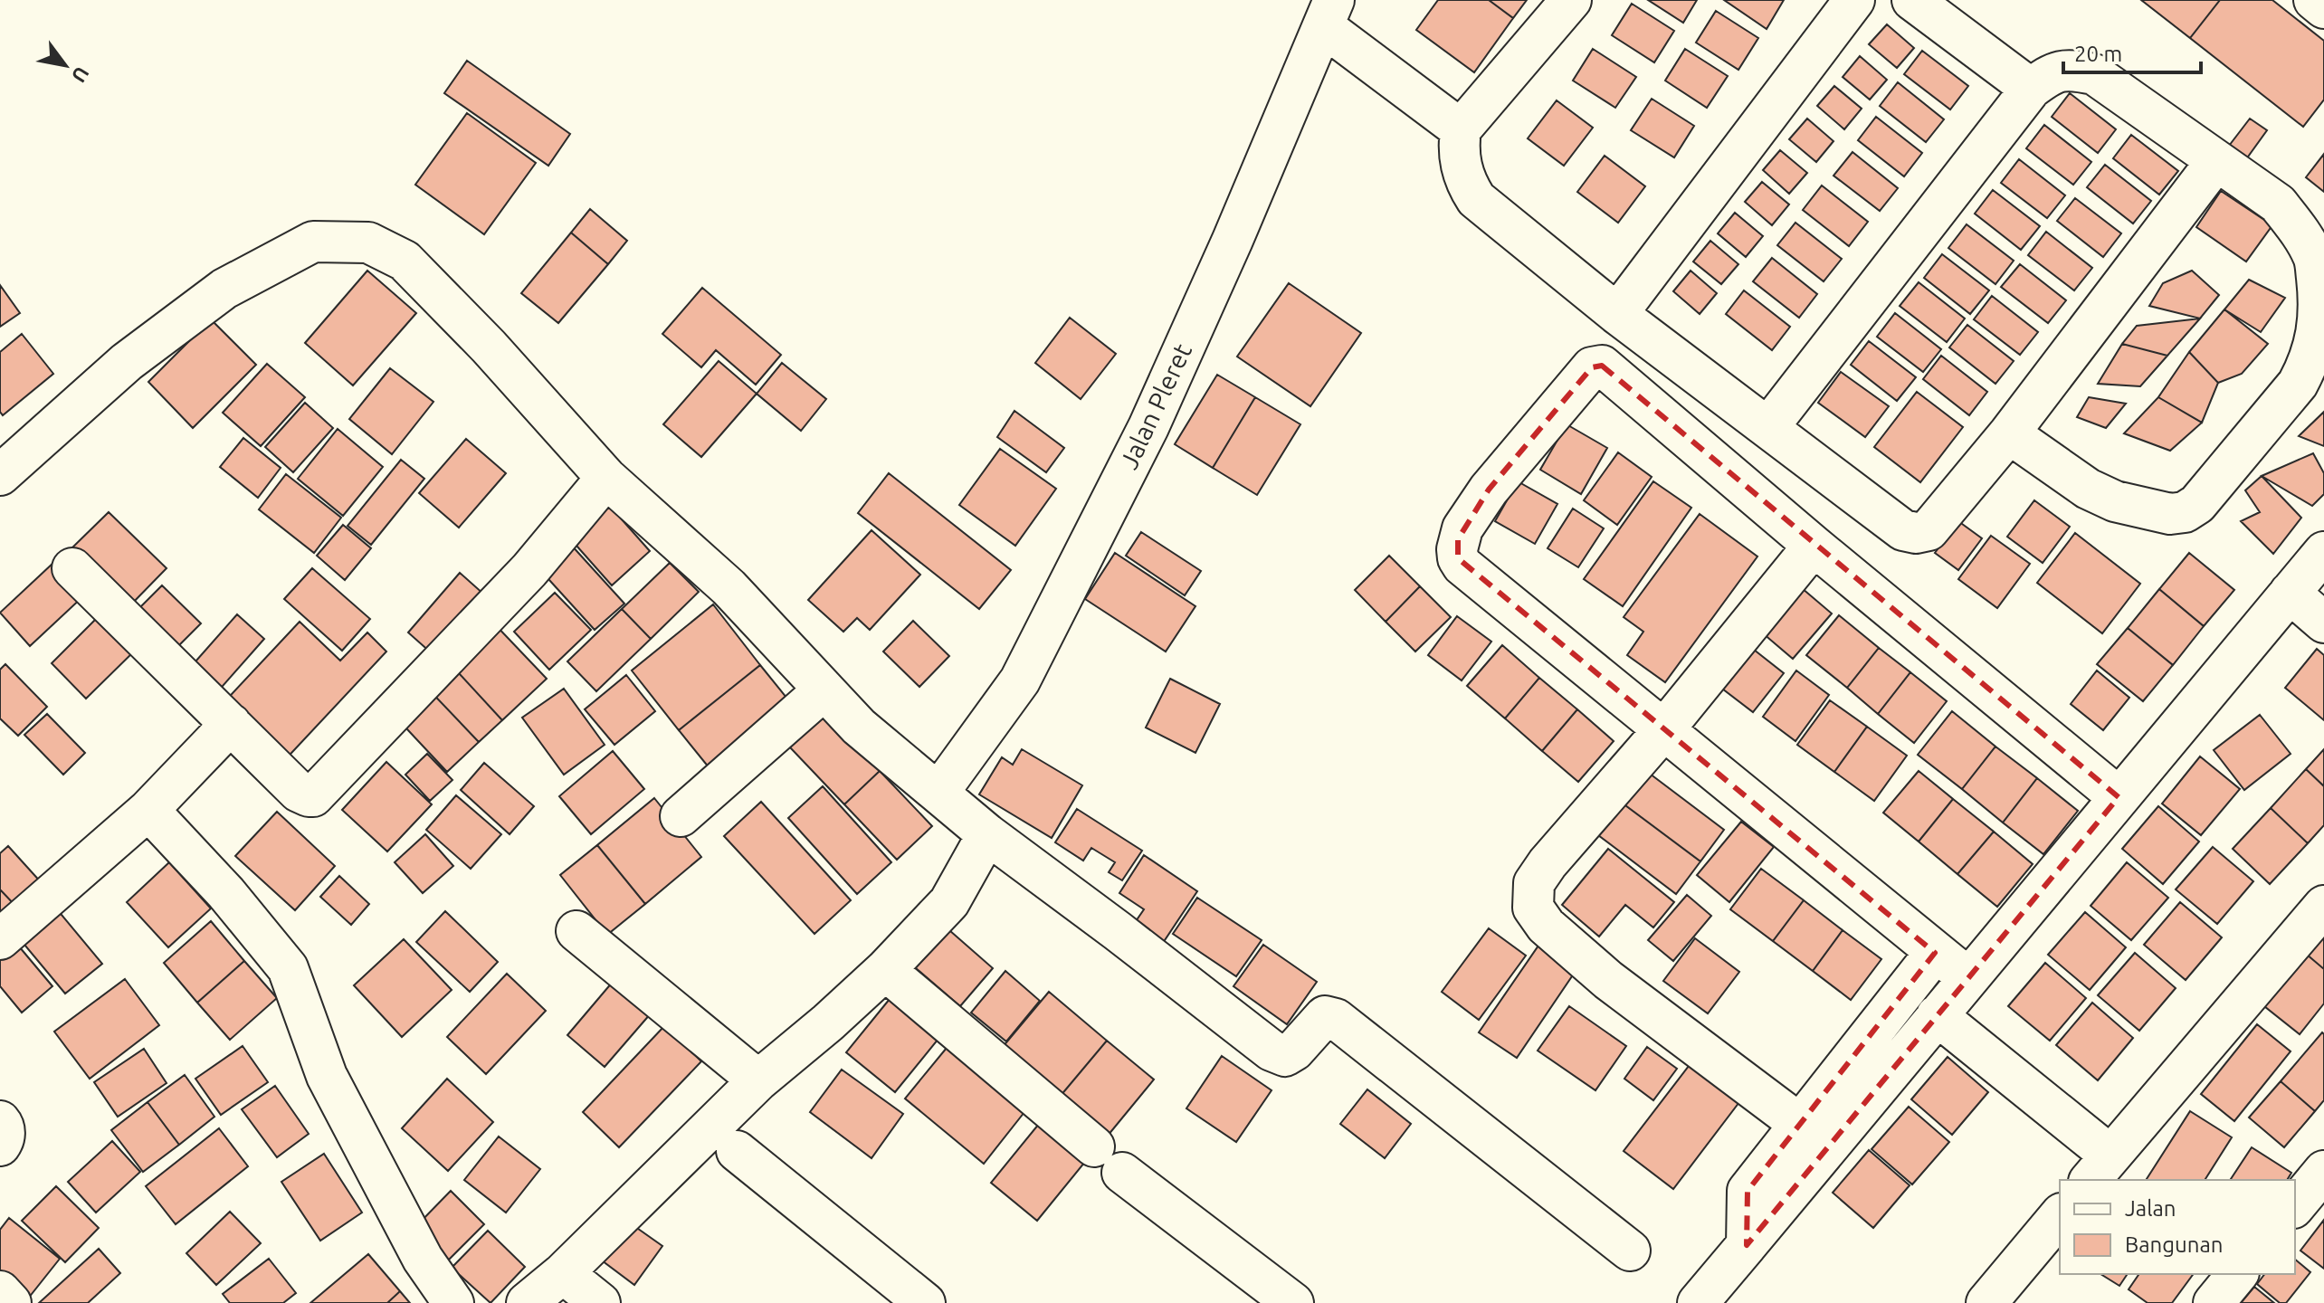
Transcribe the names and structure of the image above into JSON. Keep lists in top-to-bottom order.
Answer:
{
  "streets": {
    "street": ["Jalan Pleret"]
  },
  "legend": ["Jalan", "Bangunan"],
  "scale_bar": "20 m",
  "north": "bottom right"
}
